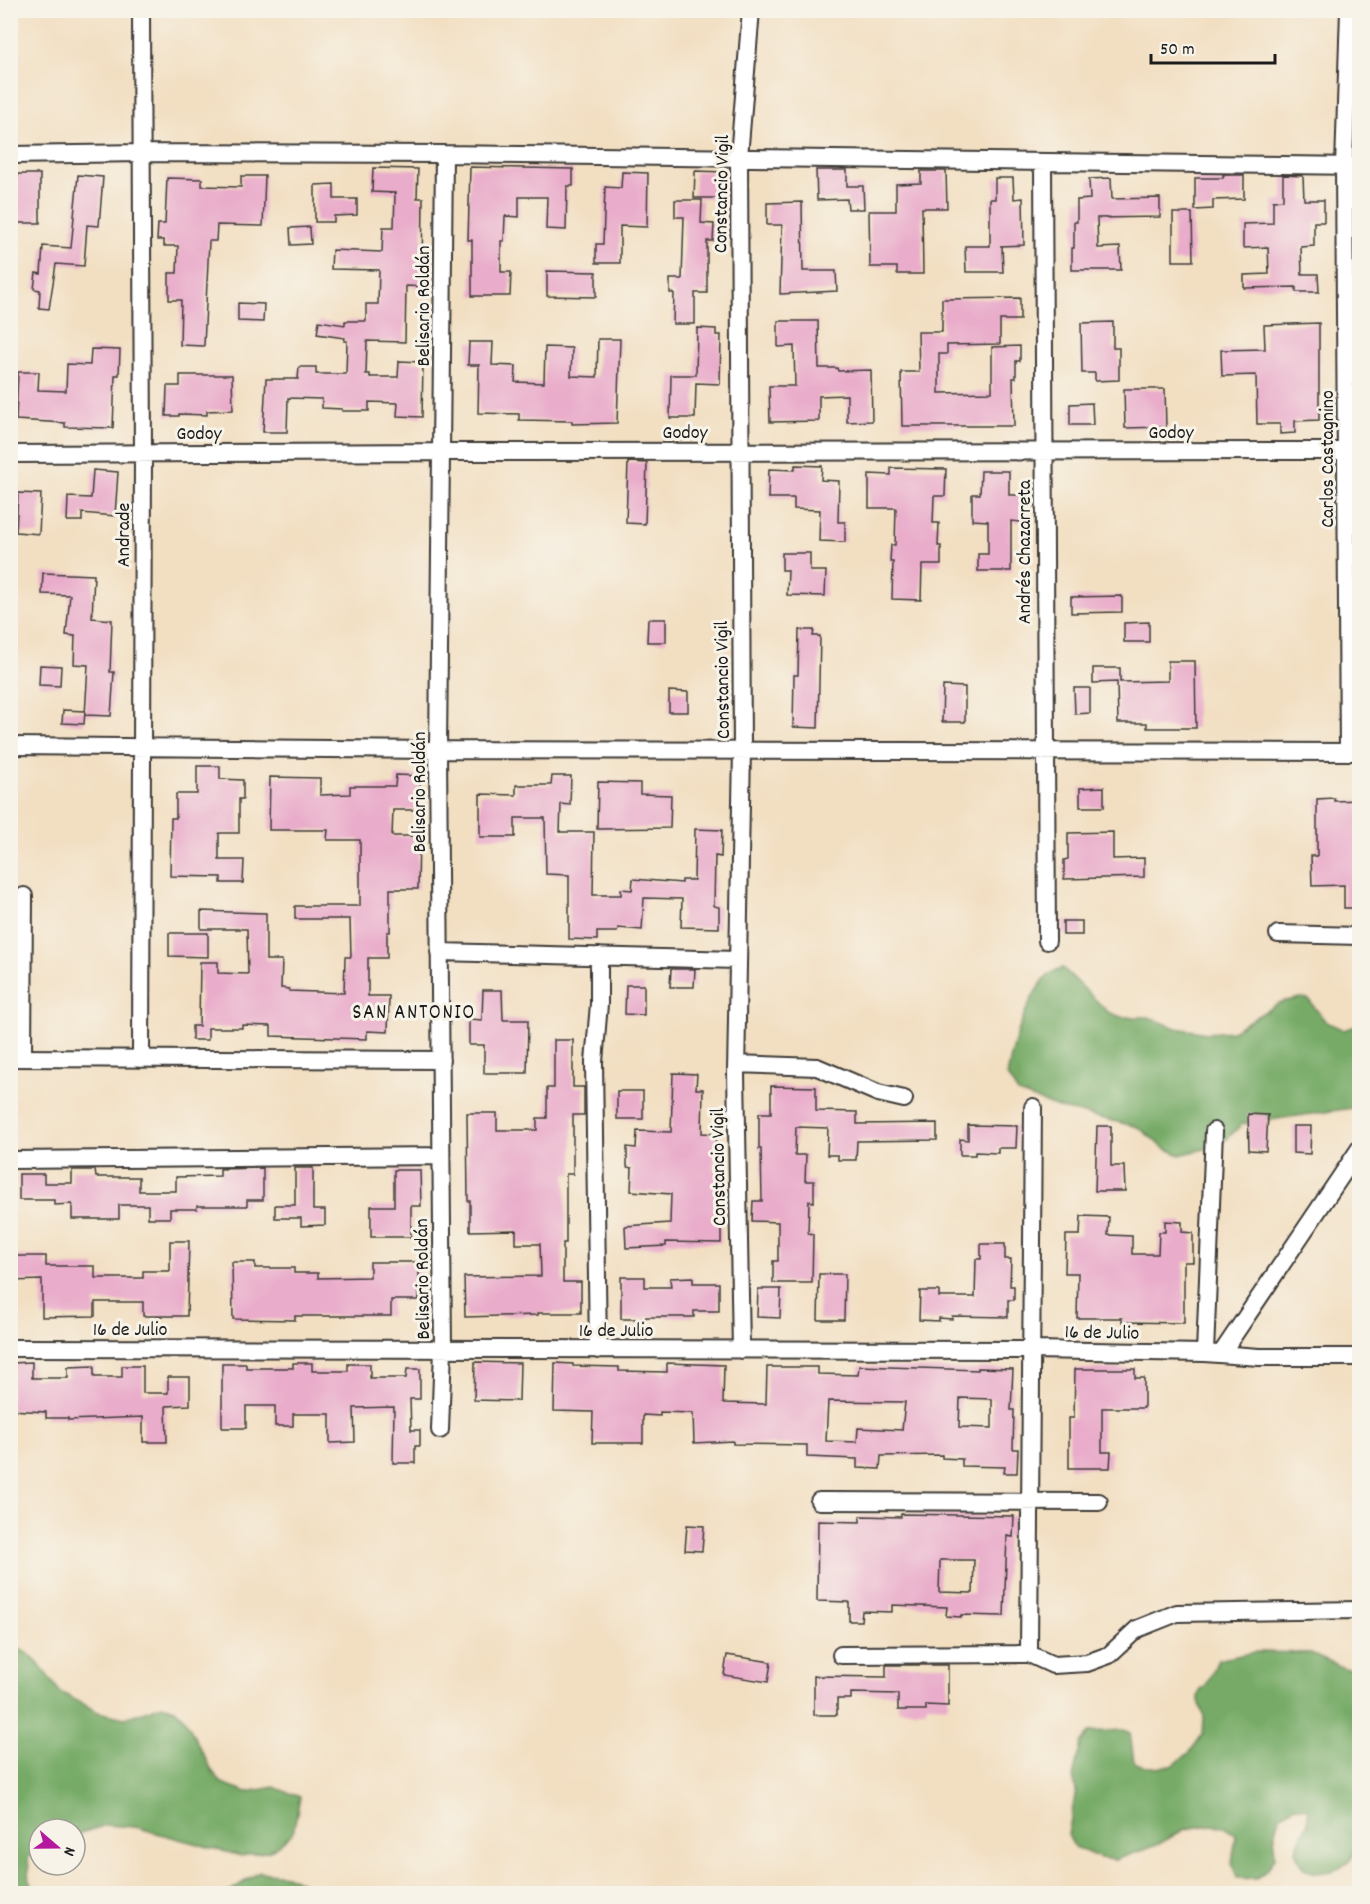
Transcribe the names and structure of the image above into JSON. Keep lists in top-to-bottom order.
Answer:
{
  "streets": {
    "street": [
      "Constancio Vigil",
      "Belisario Roldán",
      "Godoy",
      "Carlos Castagnino",
      "Andrade",
      "Andrés Chazarreta",
      "16 de Julio"
    ]
  },
  "crossings": [
    ["Constancio Vigil", "Godoy"],
    ["Constancio Vigil", "16 de Julio"],
    ["Belisario Roldán", "Godoy"],
    ["Belisario Roldán", "16 de Julio"],
    ["Godoy", "Carlos Castagnino"],
    ["Godoy", "Andrade"],
    ["Godoy", "Andrés Chazarreta"]
  ],
  "districts": ["SAN ANTONIO"],
  "scale_bar": "50 m",
  "north": "right"
}
